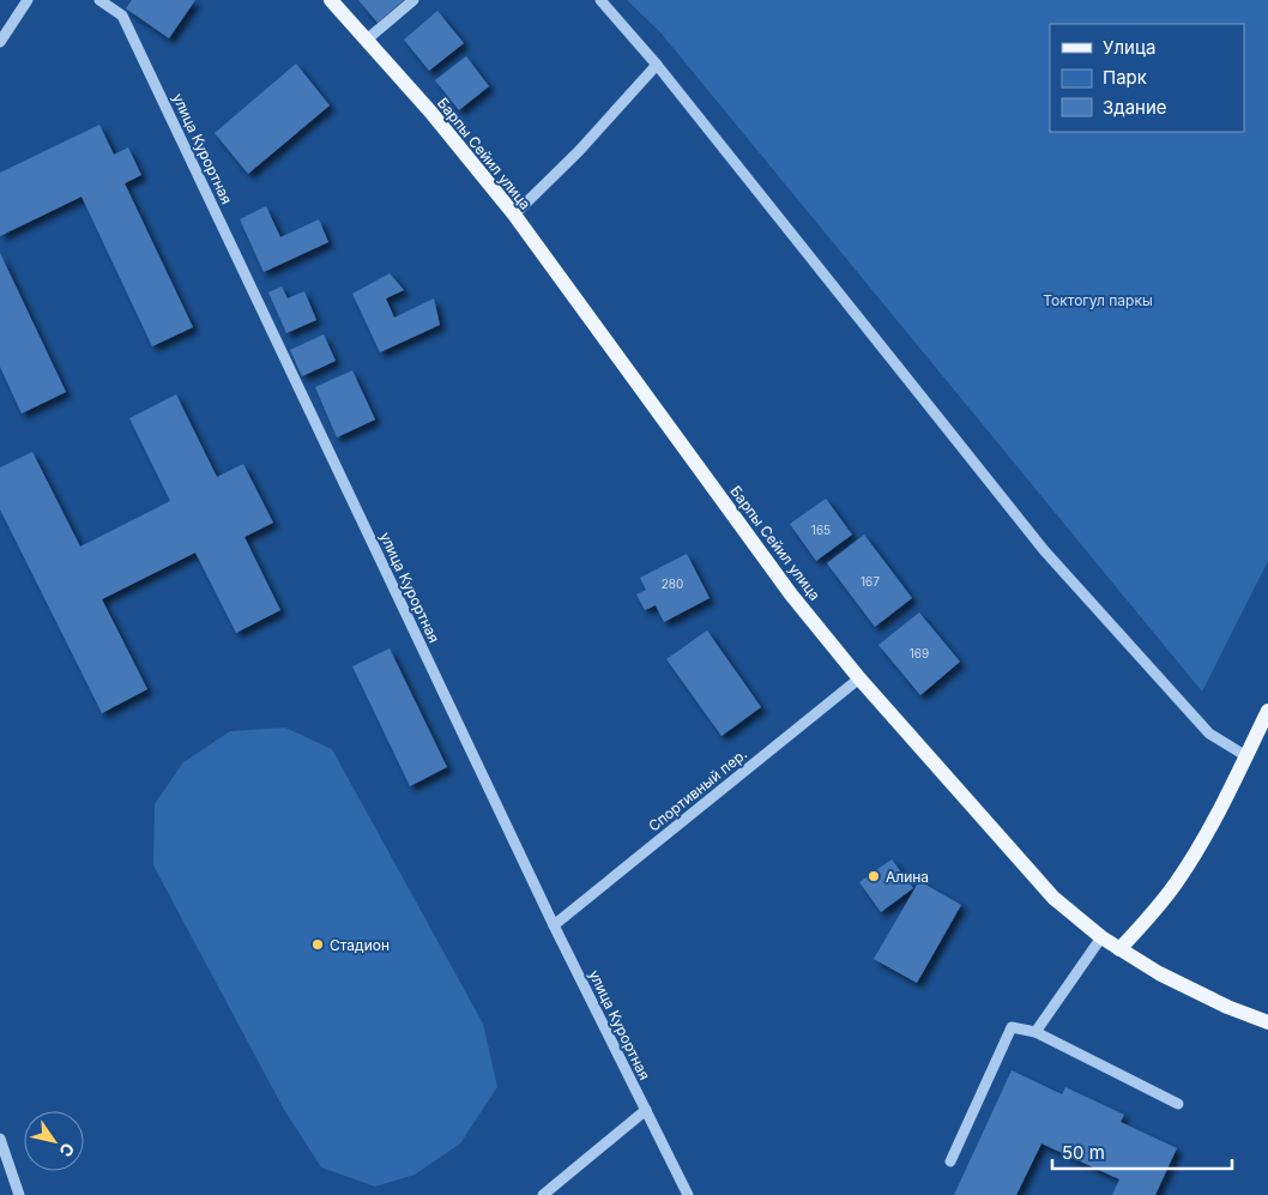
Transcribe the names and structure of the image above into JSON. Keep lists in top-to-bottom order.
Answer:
{
  "streets": {
    "main road": ["Барпы Сейил улица"],
    "street": ["улица Курортная", "Спортивный пер."]
  },
  "crossings": [
    ["улица Курортная", "Спортивный пер."],
    ["Барпы Сейил улица", "Спортивный пер."]
  ],
  "parks": ["Токтогул паркы"],
  "places": ["Алина", "Стадион"],
  "house_numbers": [
    "165",
    "167",
    "280",
    "169"
  ],
  "legend": ["Улица", "Парк", "Здание"],
  "scale_bar": "50 m",
  "north": "bottom right"
}
